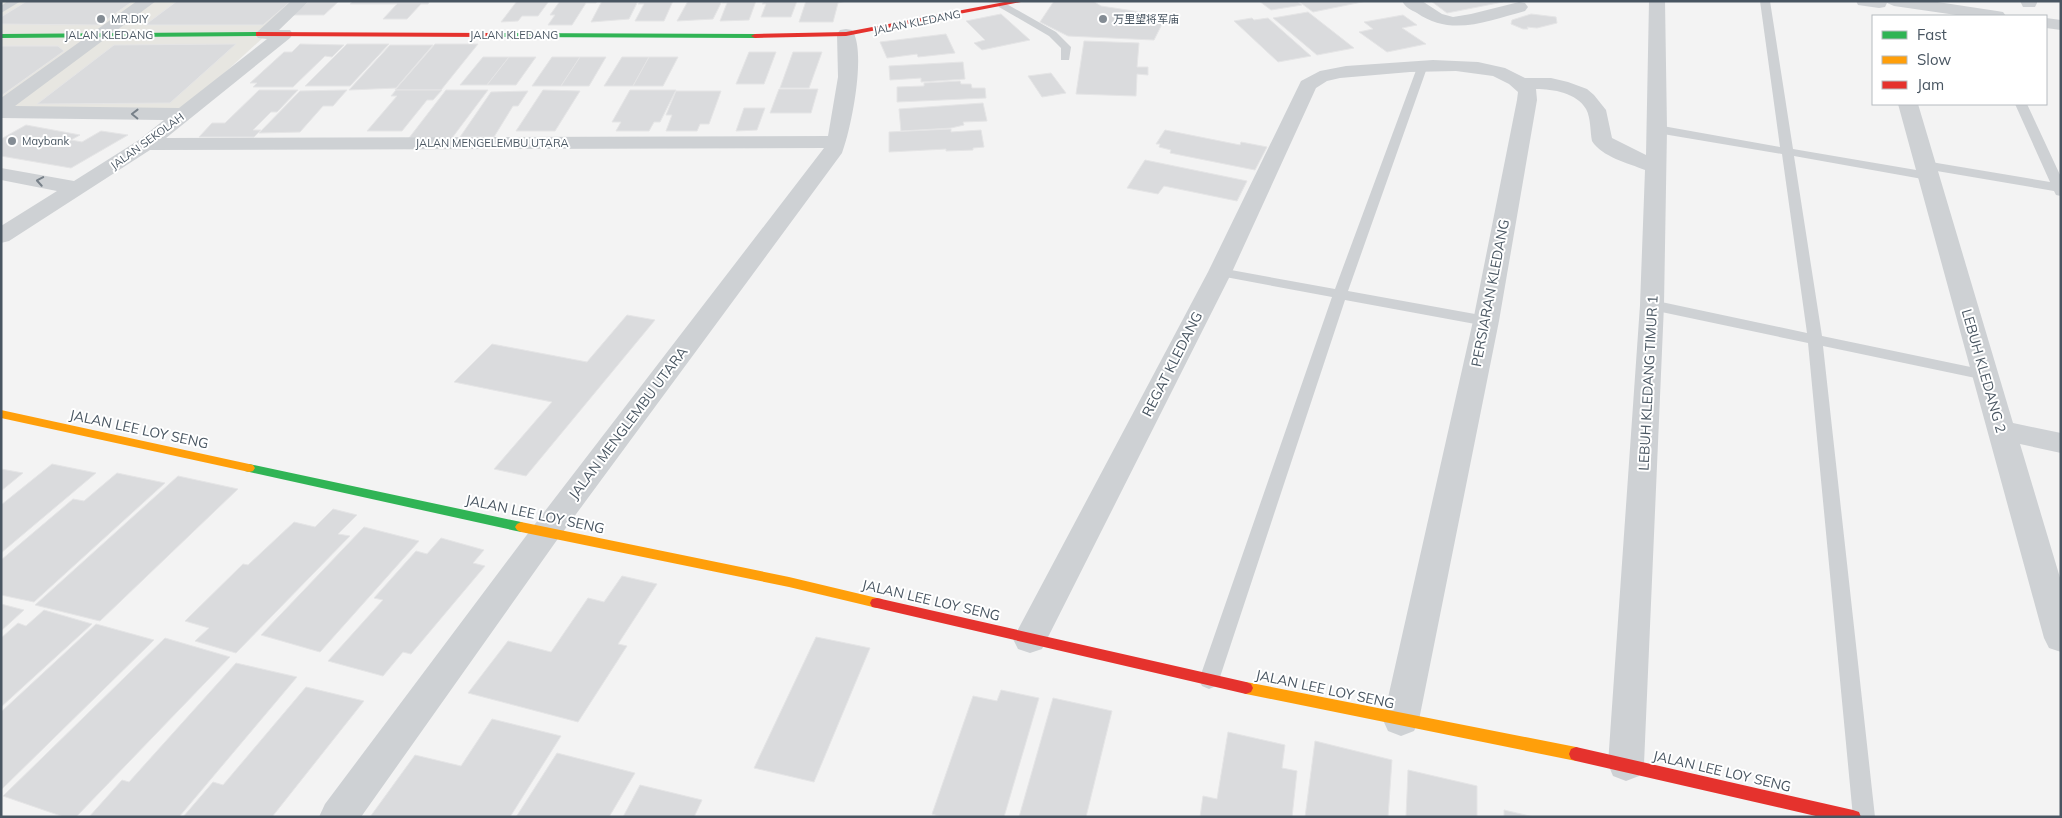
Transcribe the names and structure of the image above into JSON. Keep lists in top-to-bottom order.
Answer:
{
  "streets": {
    "street": [
      "JALAN KLEDANG",
      "JALAN SEKOLAH",
      "JALAN MENGELEMBU UTARA",
      "PERSIARAN KLEDANG",
      "REGAT KLEDANG",
      "LEBUH KLEDANG 2",
      "LEBUH KLEDANG TIMUR 1",
      "JALAN MENGLEMBU UTARA",
      "JALAN LEE LOY SENG"
    ]
  },
  "crossings": [
    ["JALAN KLEDANG", "JALAN SEKOLAH"],
    ["JALAN KLEDANG", "JALAN MENGLEMBU UTARA"],
    ["JALAN SEKOLAH", "JALAN MENGELEMBU UTARA"],
    ["JALAN MENGELEMBU UTARA", "JALAN MENGLEMBU UTARA"],
    ["PERSIARAN KLEDANG", "JALAN LEE LOY SENG"],
    ["REGAT KLEDANG", "JALAN LEE LOY SENG"],
    ["LEBUH KLEDANG TIMUR 1", "JALAN LEE LOY SENG"],
    ["JALAN MENGLEMBU UTARA", "JALAN LEE LOY SENG"]
  ],
  "places": ["MR.DIY", "万里望将军庙", "Maybank"],
  "legend": ["Fast", "Slow", "Jam"]
}
